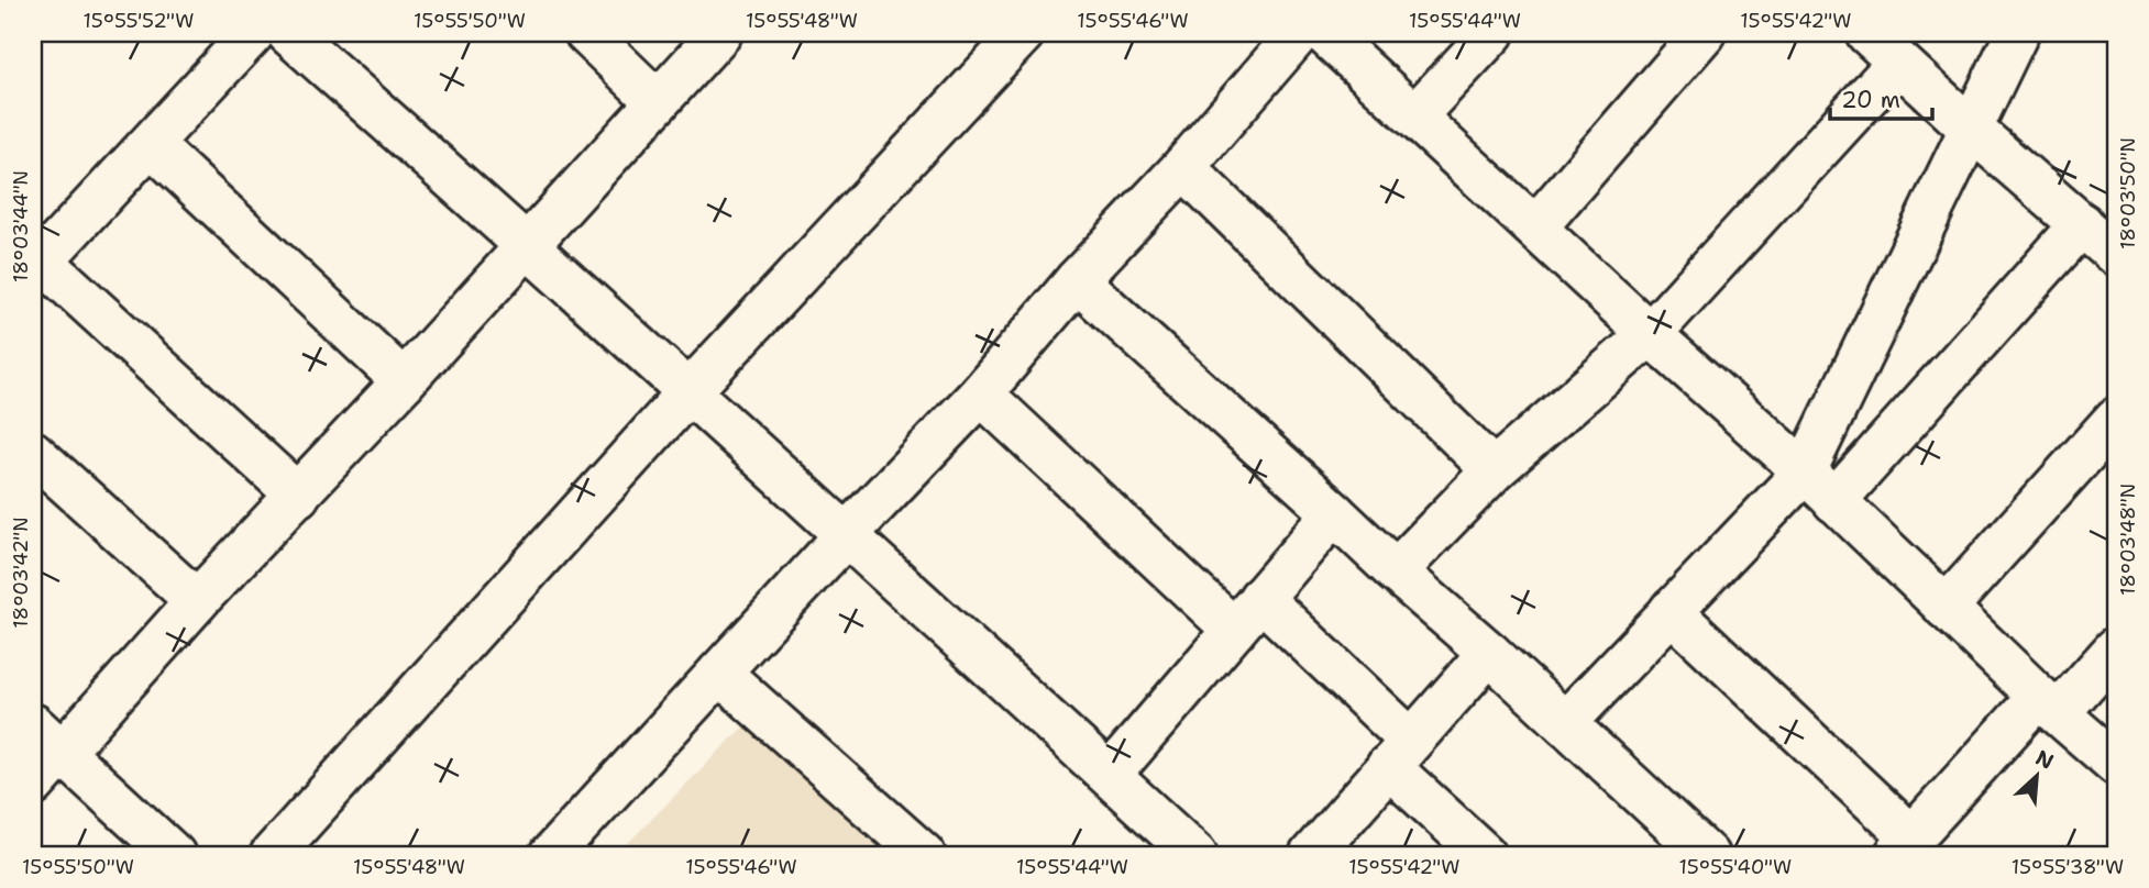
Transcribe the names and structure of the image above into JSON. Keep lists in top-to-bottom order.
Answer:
{
  "scale_bar": "20 m",
  "north": "top right",
  "coordinates": [
    "15°55'52\"W",
    "15°55'50\"W",
    "15°55'48\"W",
    "15°55'46\"W",
    "15°55'44\"W",
    "15°55'42\"W",
    "18°03'50\"N",
    "18°03'44\"N",
    "18°03'48\"N",
    "18°03'42\"N",
    "15°55'40\"W",
    "15°55'38\"W"
  ]
}
